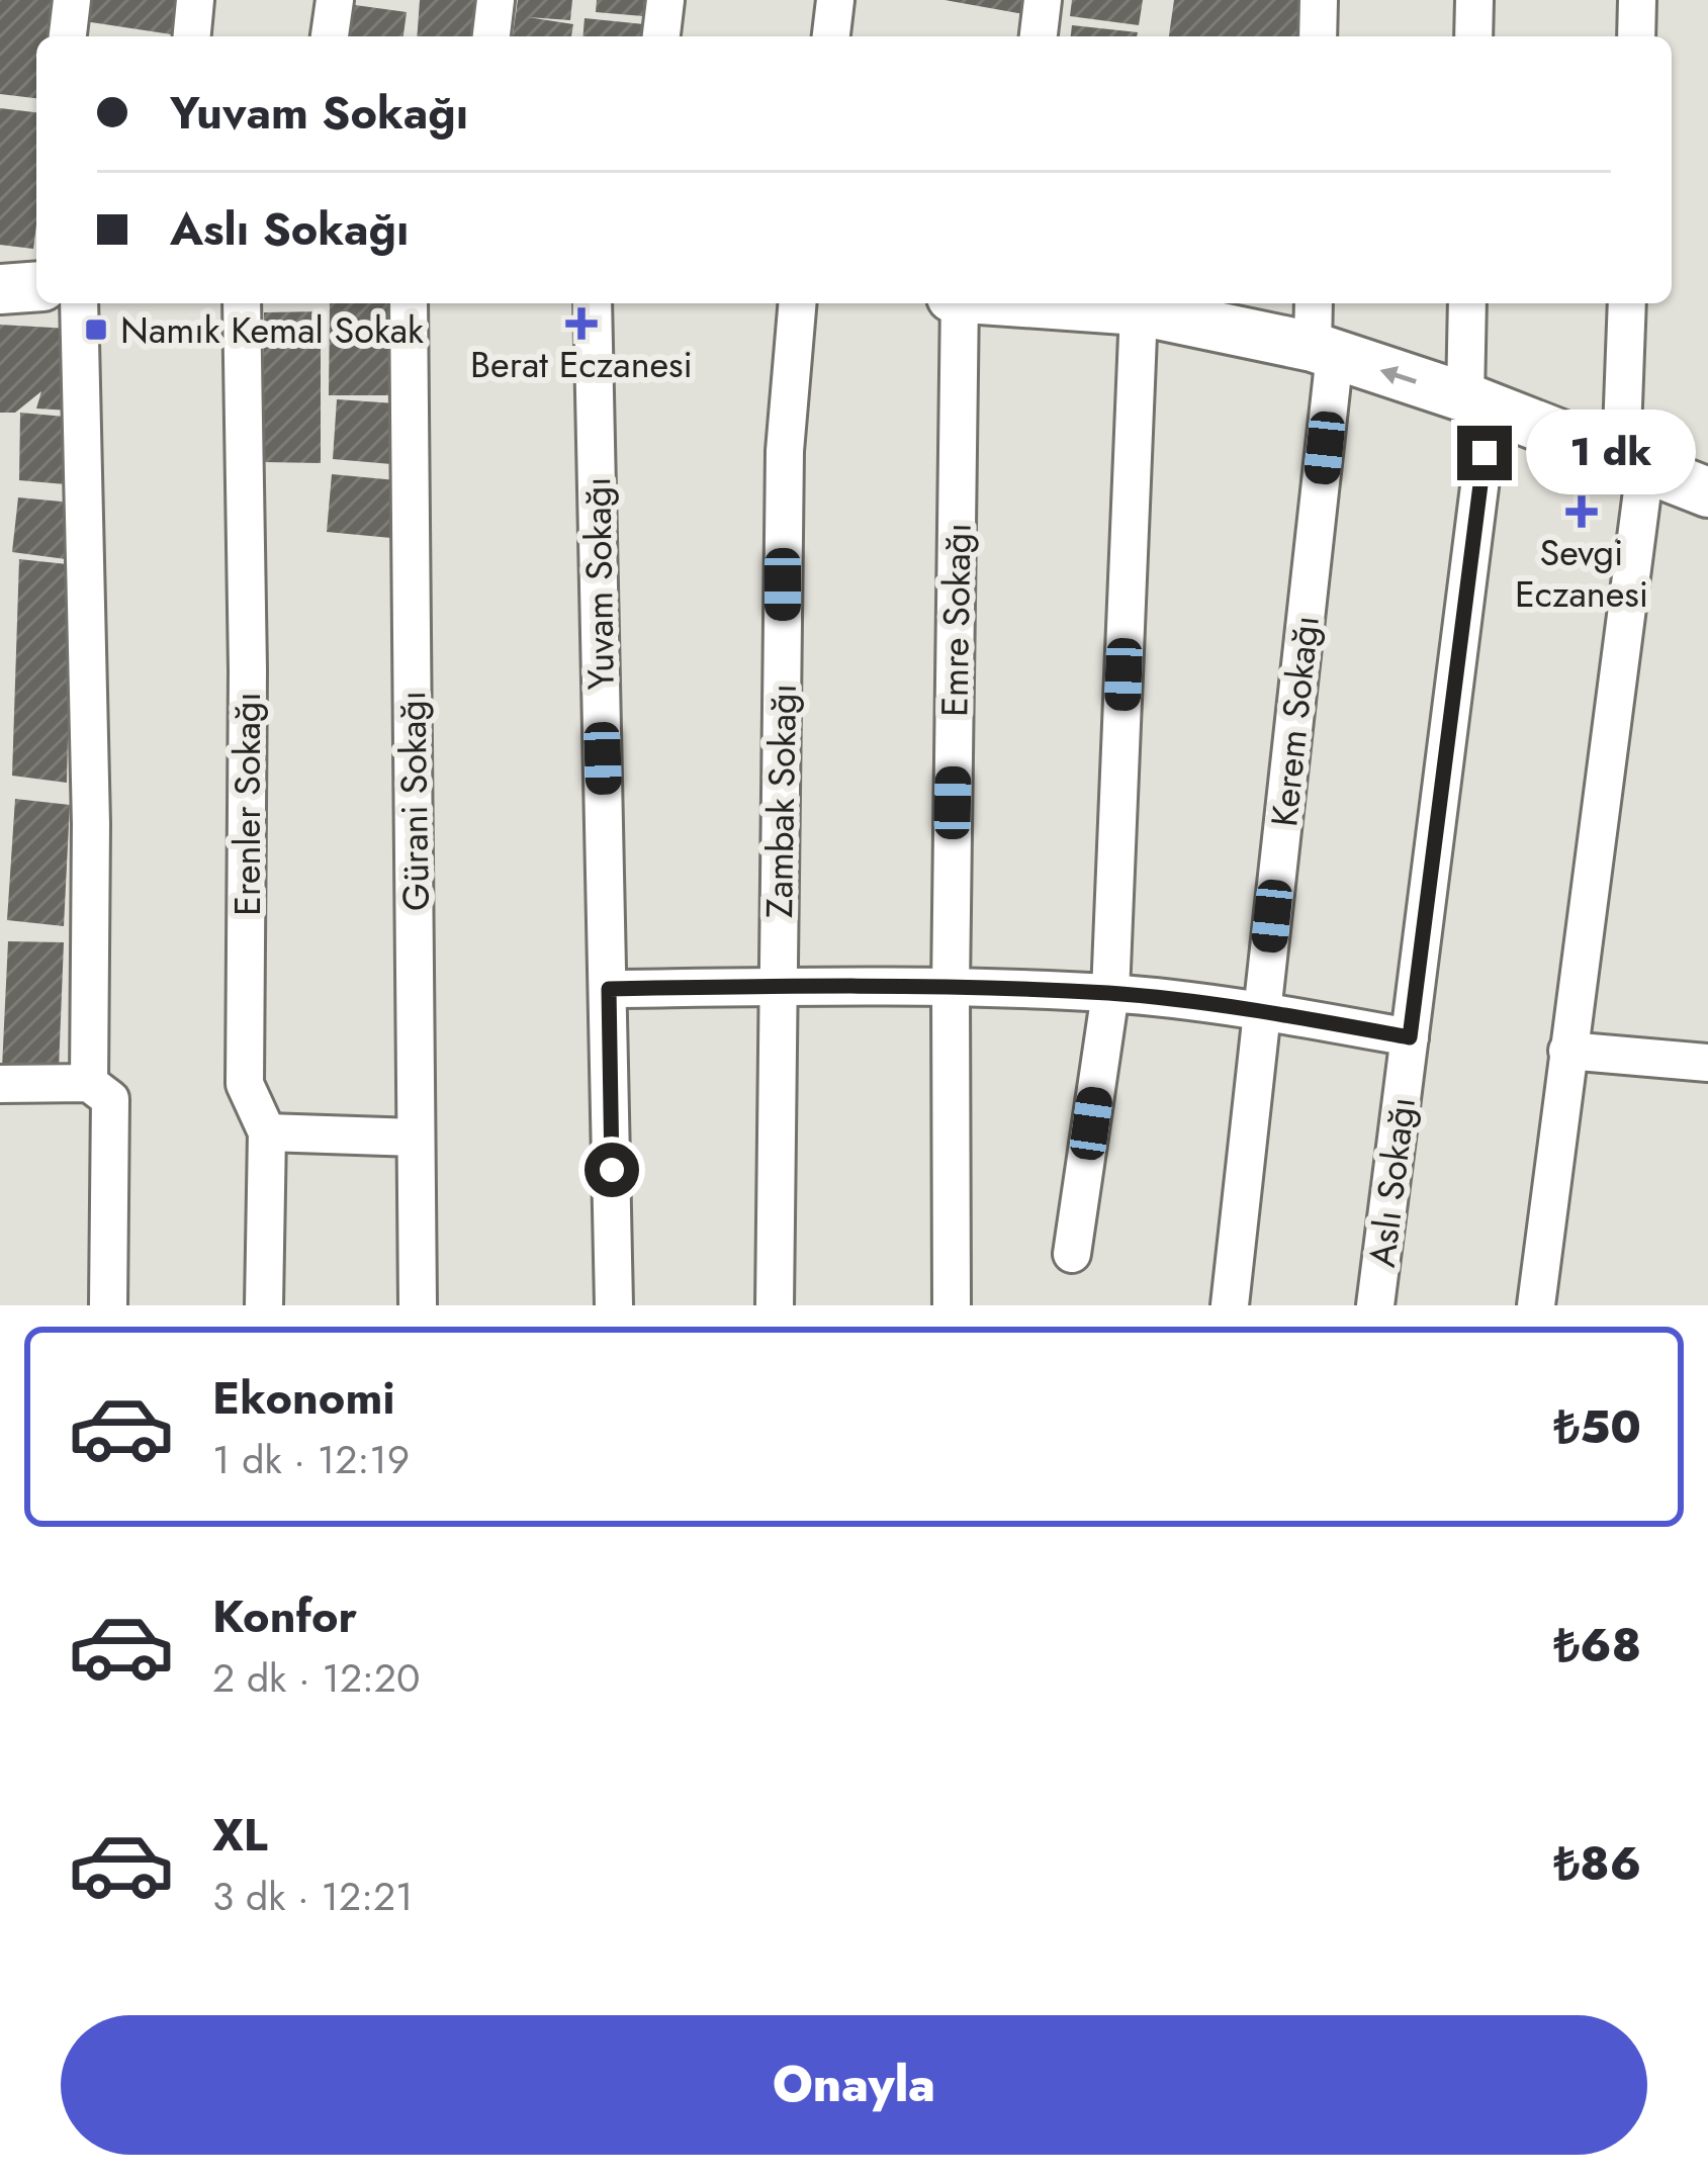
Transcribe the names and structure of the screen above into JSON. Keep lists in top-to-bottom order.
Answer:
{
  "streets": {
    "street": [
      "Yuvam Sokağı",
      "Emre Sokağı",
      "Kerem Sokağı",
      "Gürani Sokağı",
      "Zambak Sokağı",
      "Erenler Sokağı",
      "Aslı Sokağı"
    ]
  },
  "places": {
    "health": ["Berat Eczanesi", "Sevgi Eczanesi"],
    "transit": ["Namık Kemal Sokak"]
  },
  "page": {
    "banner": ["Yuvam Sokağı", "Aslı Sokağı"],
    "bubble": "1 dk",
    "list": [
      {
        "name": "Ekonomi",
        "note": "1 dk · 12:19",
        "value": "₺50"
      },
      {
        "name": "Konfor",
        "note": "2 dk · 12:20",
        "value": "₺68"
      },
      {
        "name": "XL",
        "note": "3 dk · 12:21",
        "value": "₺86"
      }
    ],
    "buttons": "Onayla"
  }
}
